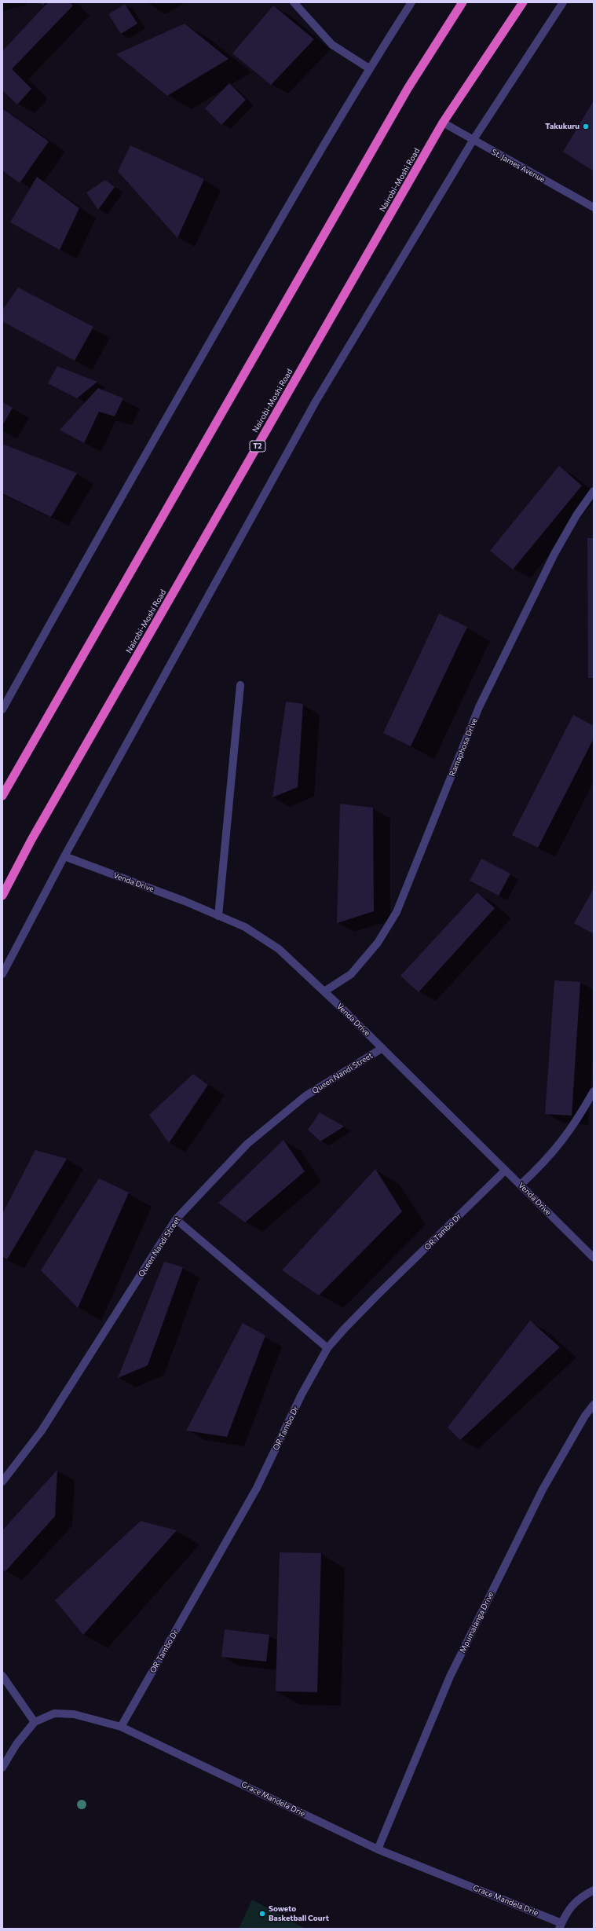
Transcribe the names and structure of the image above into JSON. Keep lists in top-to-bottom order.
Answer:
{
  "streets": {
    "highway": ["Nairobi-Moshi Road", "T2"],
    "street": [
      "St. James Avenue",
      "Ramaphosa Drive",
      "Venda Drive",
      "Queen Nandi Street",
      "OR Tambo Dr",
      "Mpumalanga Drive",
      "Grace Mandela Drie"
    ]
  },
  "crossings": [
    ["St. James Avenue", "Nairobi-Moshi Road"],
    ["Ramaphosa Drive", "Venda Drive"],
    ["Venda Drive", "Queen Nandi Street"],
    ["Venda Drive", "OR Tambo Dr"],
    ["OR Tambo Dr", "Grace Mandela Drie"],
    ["Mpumalanga Drive", "Grace Mandela Drie"]
  ],
  "places": ["Takukuru", "Soweto Basketball Court"]
}
